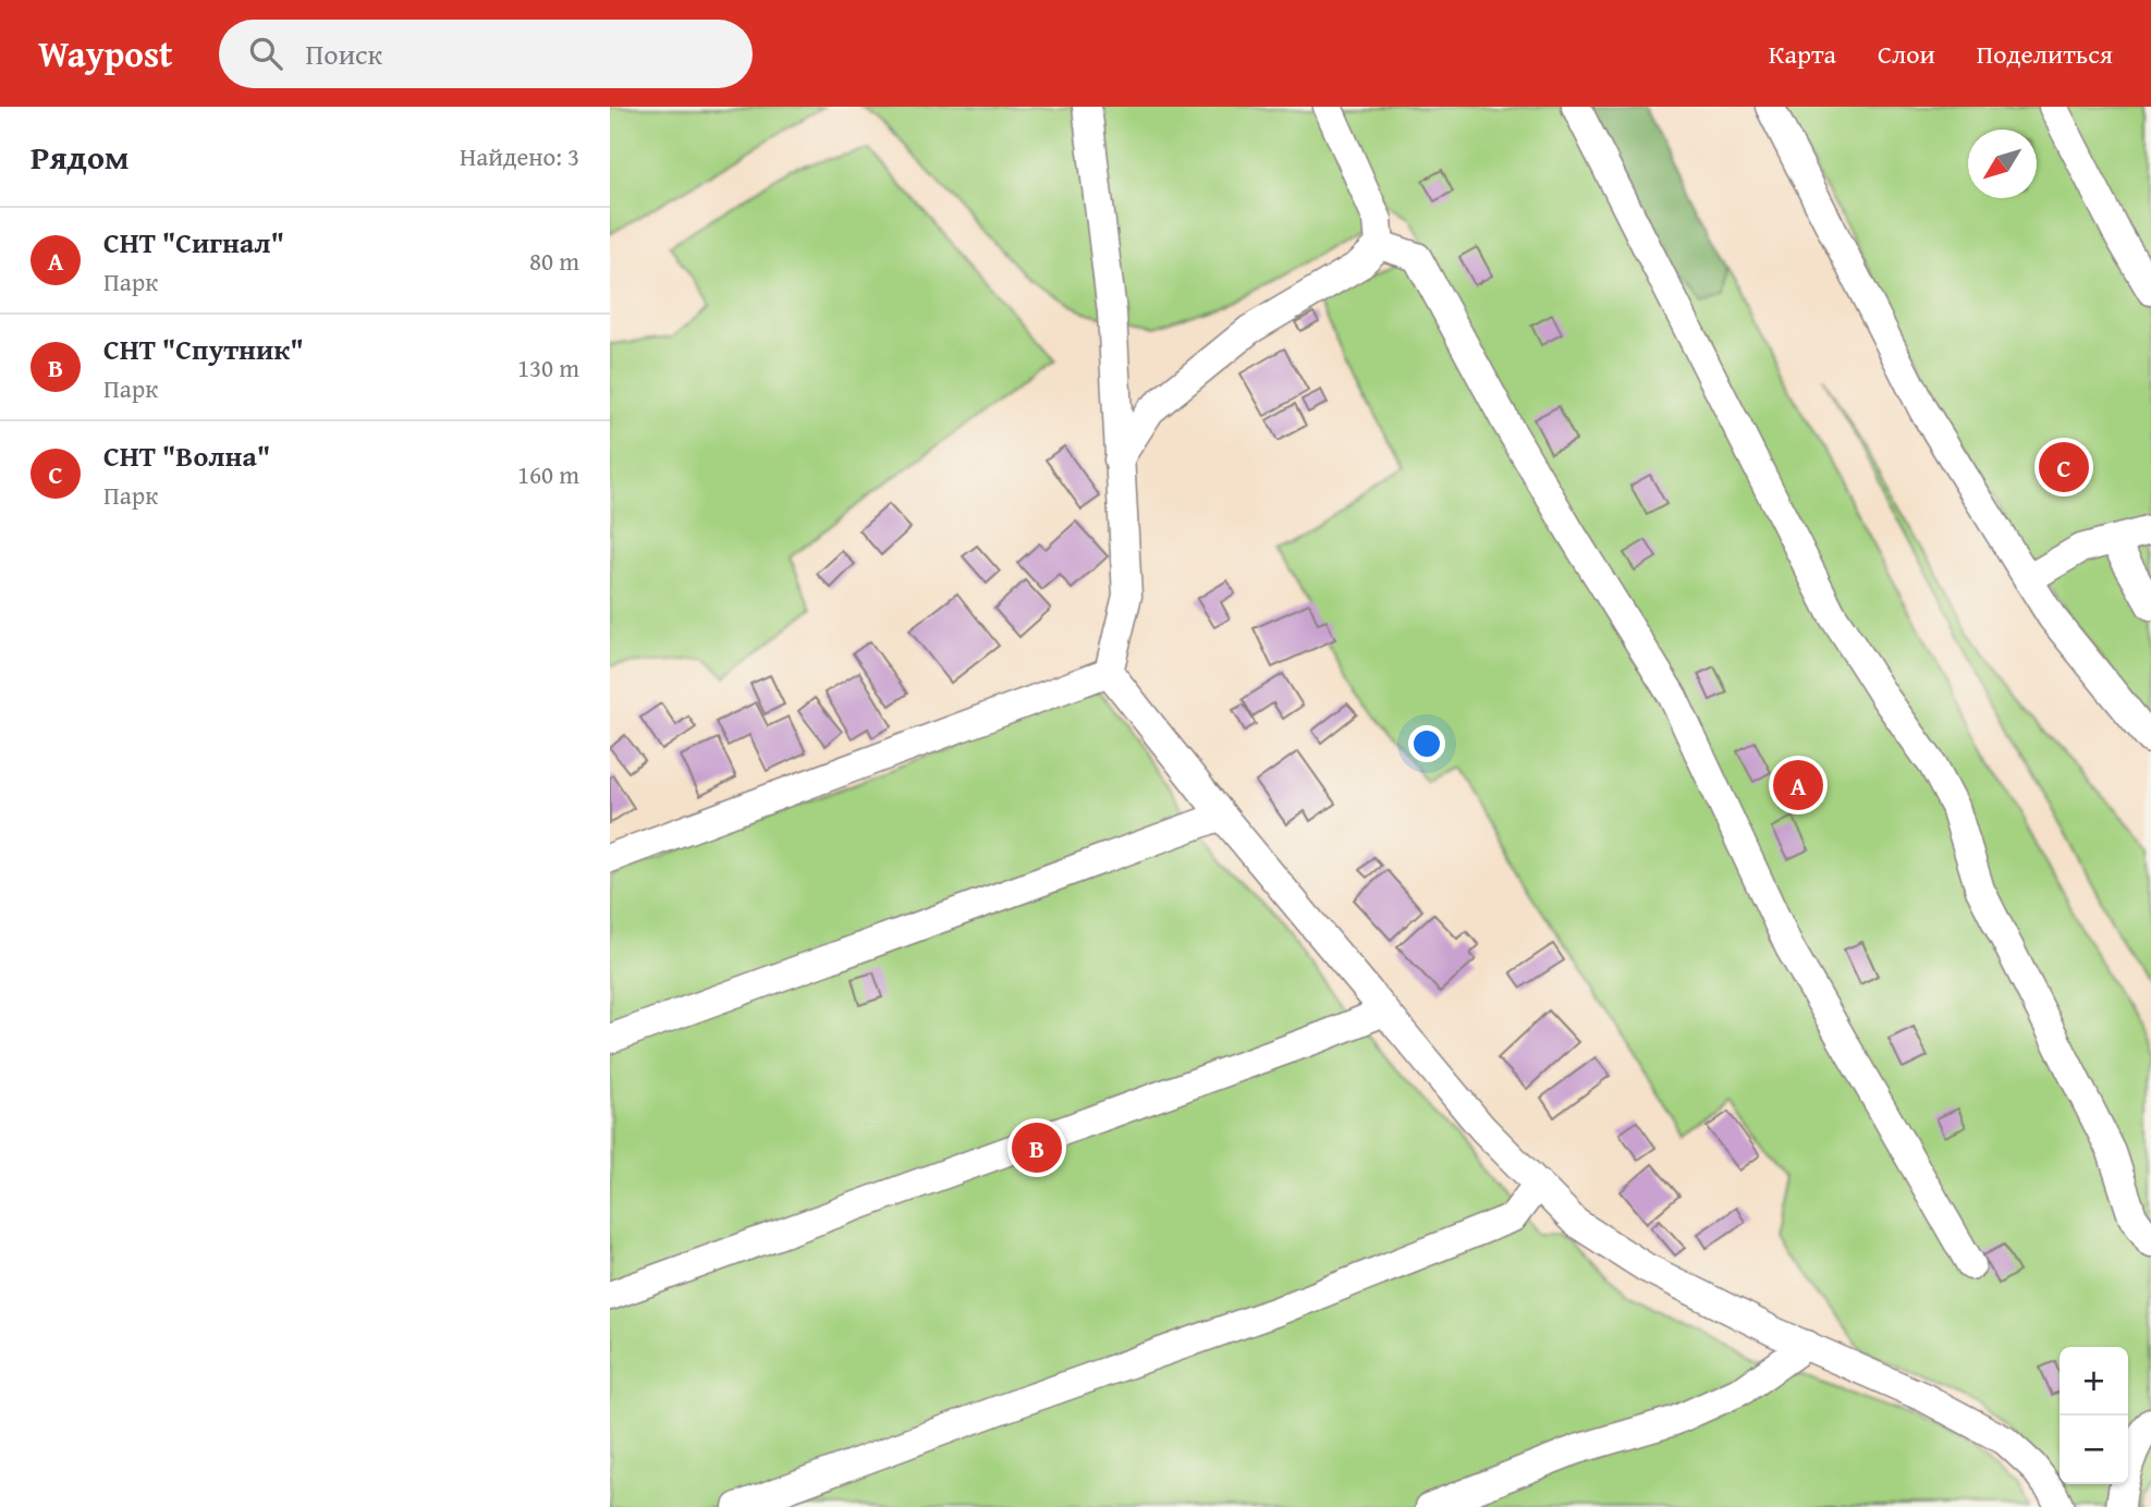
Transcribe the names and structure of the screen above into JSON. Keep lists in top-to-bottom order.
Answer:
{
  "north": "bottom left",
  "page": {
    "header": "Waypost",
    "search": "Поиск",
    "nav": ["Карта", "Слои", "Поделиться"],
    "heading": ["Рядом", "Найдено: 3"],
    "list": [
      {
        "mark": "A",
        "name": "СНТ \"Сигнал\"",
        "note": "Парк",
        "value": "80 m"
      },
      {
        "mark": "B",
        "name": "СНТ \"Спутник\"",
        "note": "Парк",
        "value": "130 m"
      },
      {
        "mark": "C",
        "name": "СНТ \"Волна\"",
        "note": "Парк",
        "value": "160 m"
      }
    ],
    "pins": ["C", "A", "B"],
    "map_buttons": ["+", "−"]
  }
}
